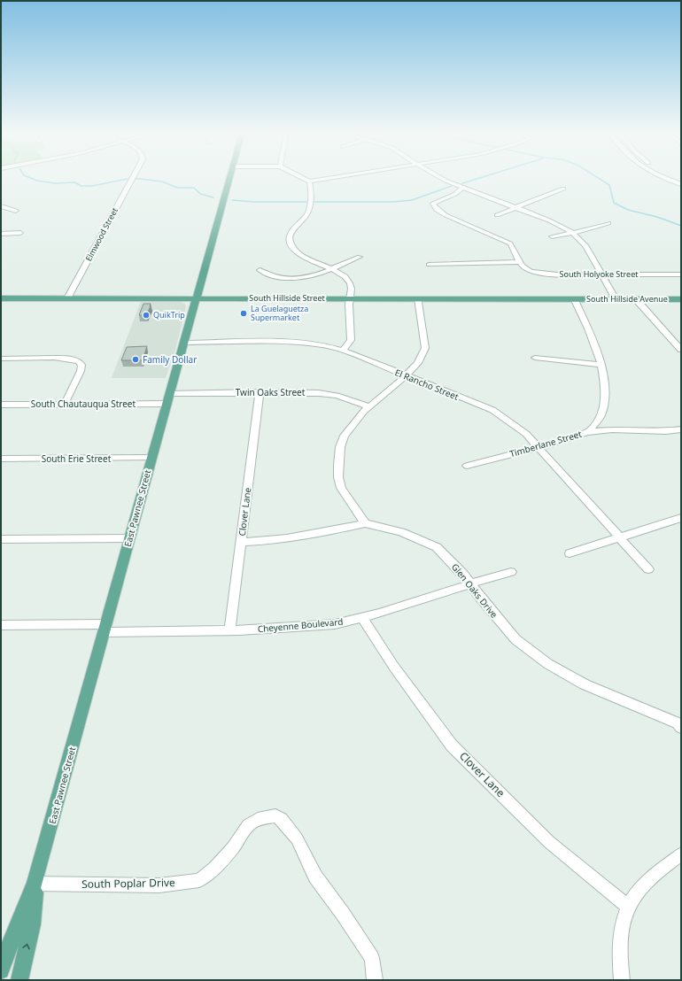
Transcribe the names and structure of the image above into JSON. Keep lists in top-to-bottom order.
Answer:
{
  "streets": {
    "main road": ["South Hillside Street", "South Hillside Avenue", "East Pawnee Street"],
    "street": [
      "Elmwood Street",
      "South Holyoke Street",
      "El Rancho Street",
      "Twin Oaks Street",
      "South Chautauqua Street",
      "Timberlane Street",
      "South Erie Street",
      "Clover Lane",
      "Glen Oaks Drive",
      "Cheyenne Boulevard",
      "South Poplar Drive"
    ]
  },
  "crossings": [
    ["Elmwood Street", "South Hillside Street"],
    ["South Hillside Street", "South Hillside Avenue"],
    ["South Hillside Street", "Timberlane Street"],
    ["South Hillside Street", "East Pawnee Street"],
    ["South Hillside Avenue", "Timberlane Street"],
    ["El Rancho Street", "Timberlane Street"],
    ["El Rancho Street", "East Pawnee Street"],
    ["Twin Oaks Street", "South Chautauqua Street"],
    ["Twin Oaks Street", "East Pawnee Street"],
    ["Twin Oaks Street", "Clover Lane"],
    ["South Chautauqua Street", "East Pawnee Street"],
    ["South Erie Street", "East Pawnee Street"],
    ["East Pawnee Street", "Cheyenne Boulevard"],
    ["East Pawnee Street", "South Poplar Drive"],
    ["Clover Lane", "Cheyenne Boulevard"],
    ["Glen Oaks Drive", "Cheyenne Boulevard"]
  ],
  "places": ["La Guelaguetza Supermarket", "QuikTrip", "Family Dollar"]
}
